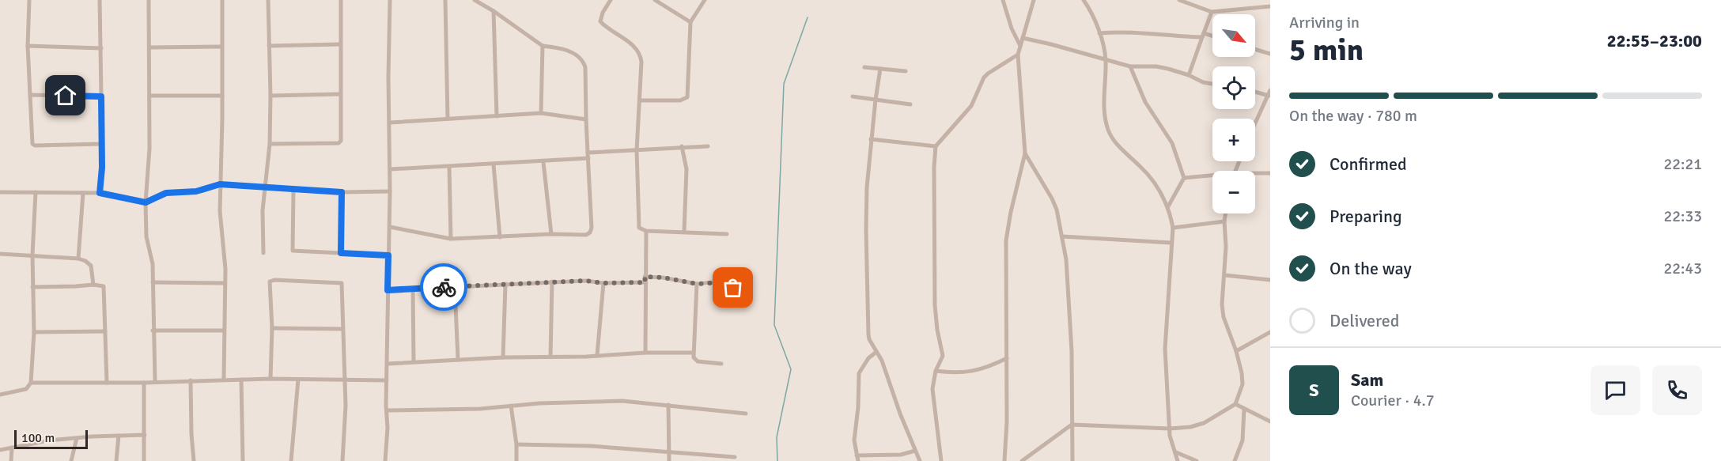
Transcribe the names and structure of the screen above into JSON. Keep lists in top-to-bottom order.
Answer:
{
  "scale_bar": "100 m",
  "north": "bottom right",
  "page": {
    "heading": ["5 min", "Arriving in", "22:55–23:00"],
    "panel": ["Sam", "Courier · 4.7"],
    "map_buttons": ["+", "−"],
    "bar": "On the way · 780 m",
    "list": [
      ["Confirmed", "22:21"],
      ["Preparing", "22:33"],
      ["On the way", "22:43"],
      "Delivered"
    ],
    "round": "S",
    "scale": "100 m"
  }
}
